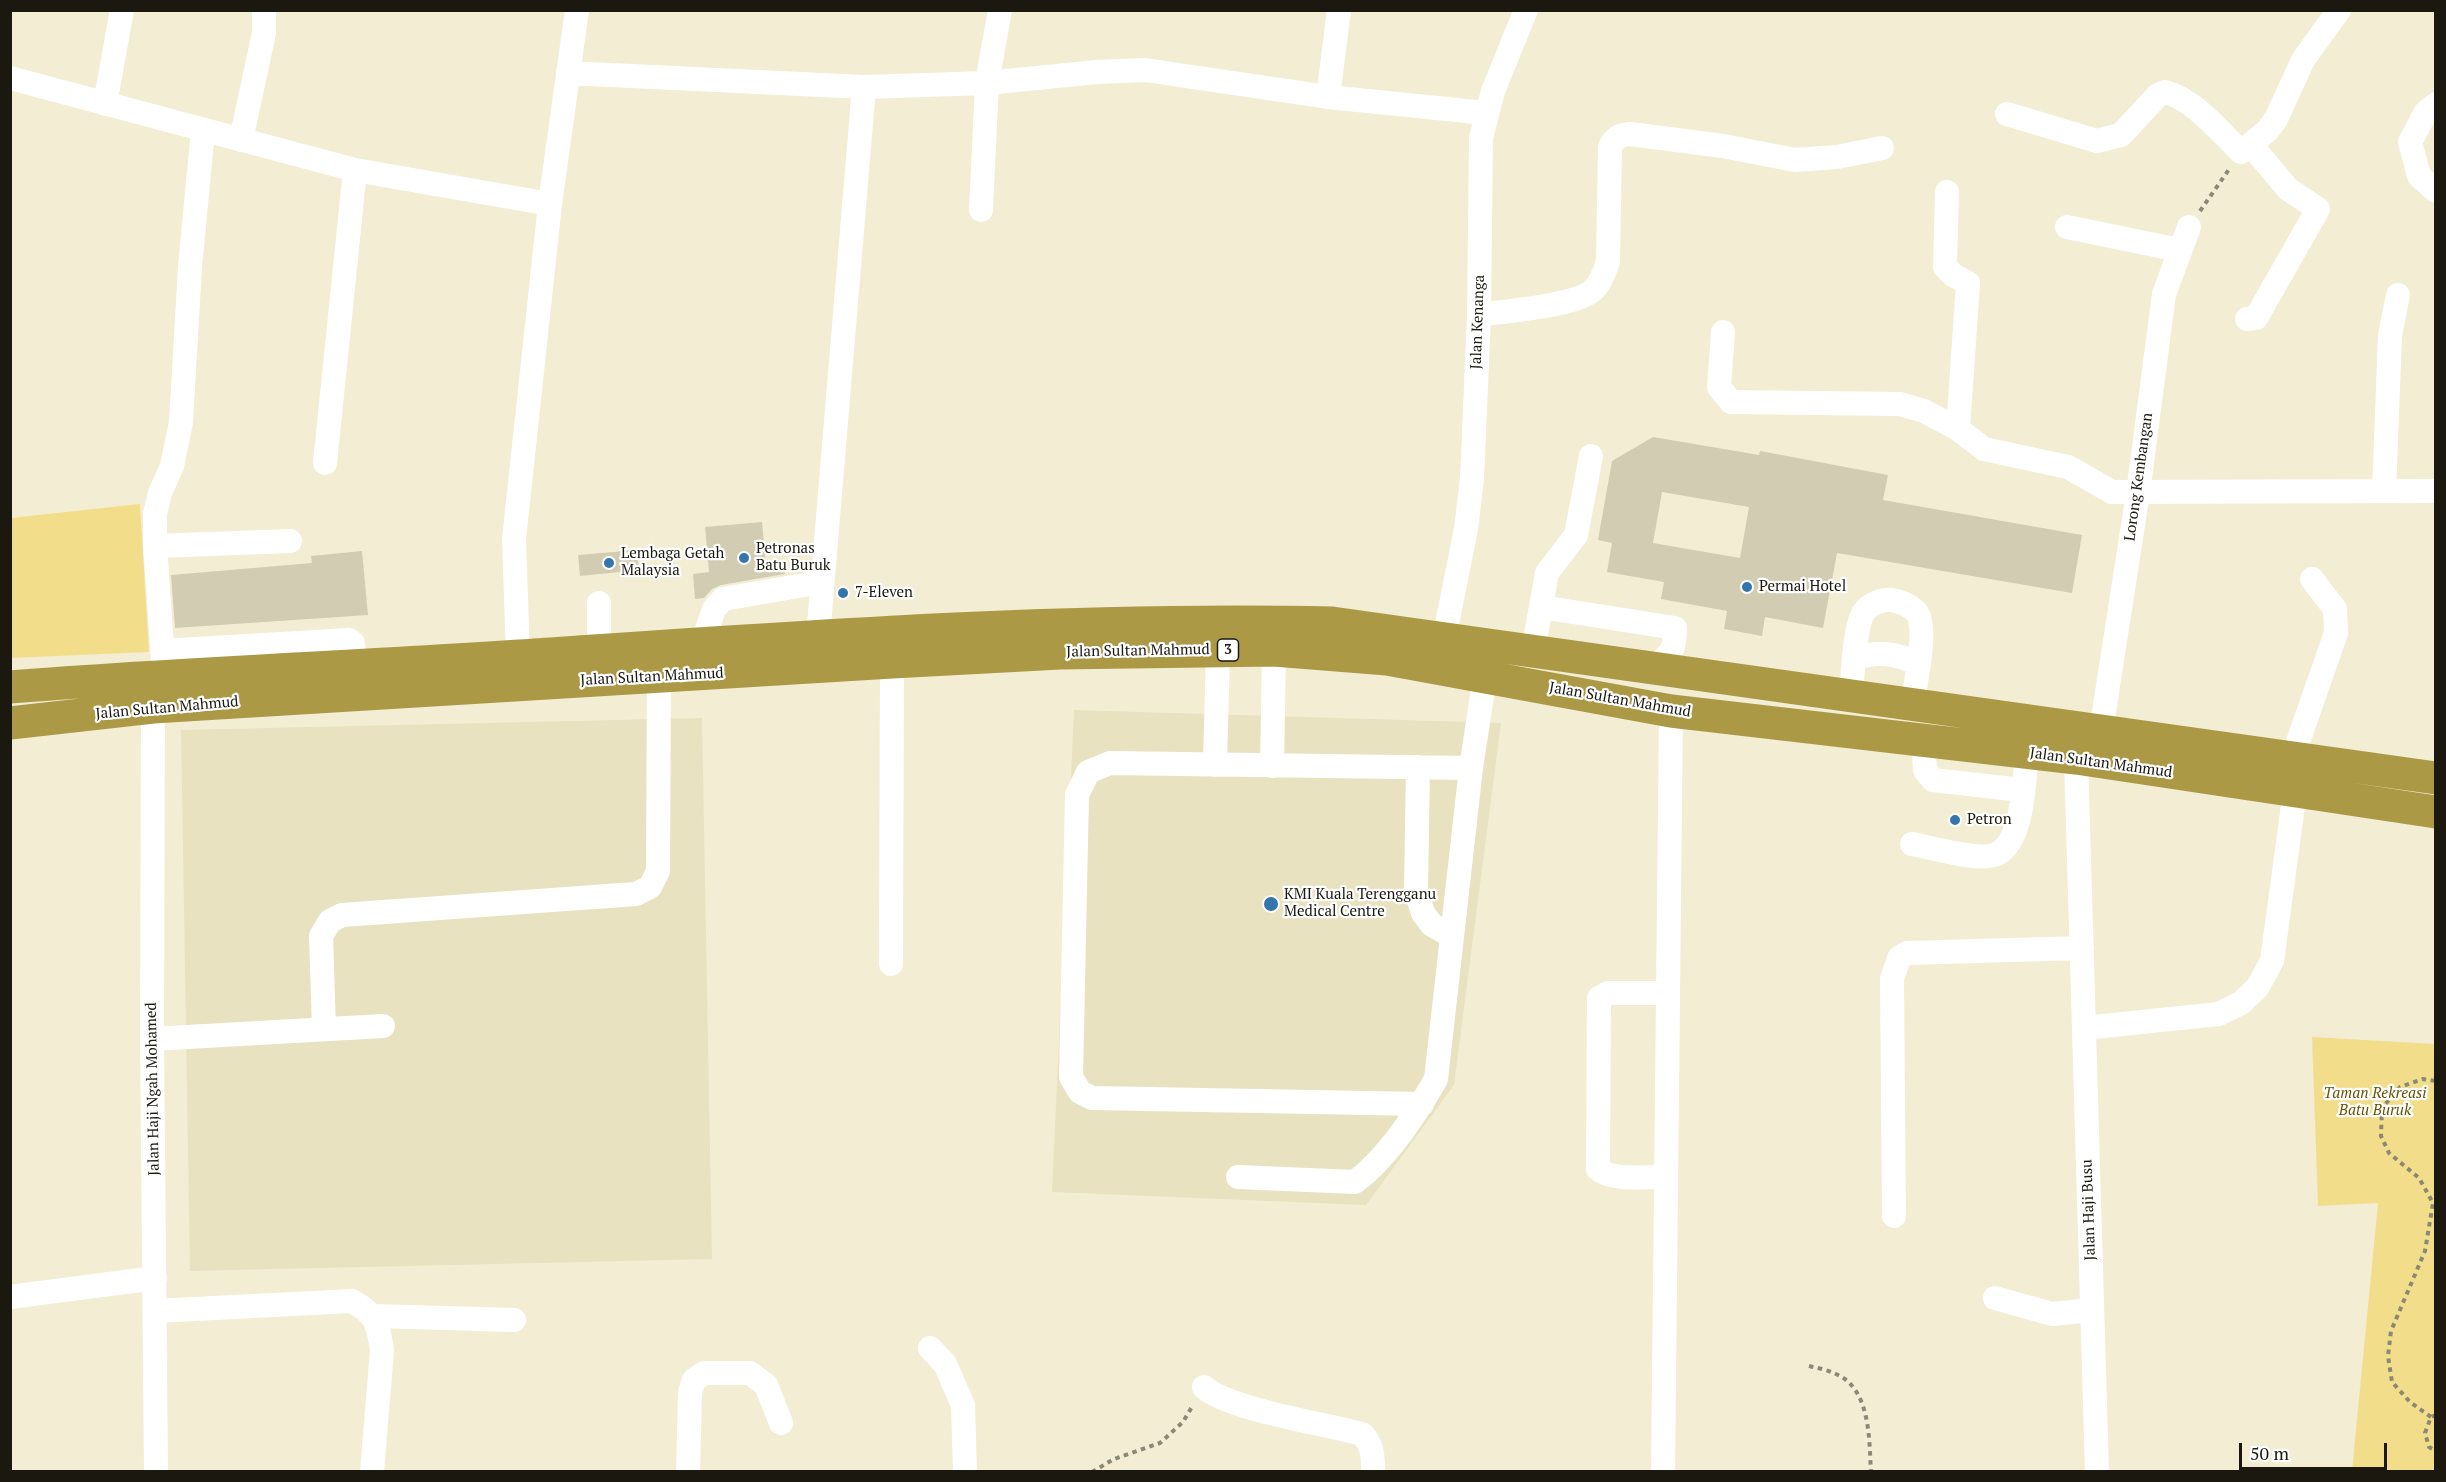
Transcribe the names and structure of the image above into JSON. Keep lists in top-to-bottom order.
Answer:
{
  "streets": {
    "highway": ["3", "Jalan Sultan Mahmud"],
    "street": [
      "Jalan Kenanga",
      "Lorong Kembangan",
      "Jalan Haji Ngah Mohamed",
      "Jalan Haji Busu"
    ]
  },
  "crossings": [
    ["Jalan Kenanga", "Jalan Sultan Mahmud"],
    ["Lorong Kembangan", "Jalan Sultan Mahmud"],
    ["Jalan Sultan Mahmud", "Jalan Haji Ngah Mohamed"],
    ["Jalan Sultan Mahmud", "Jalan Haji Busu"]
  ],
  "parks": ["Taman Rekreasi Batu Buruk"],
  "places": [
    "Petronas Batu Buruk",
    "Lembaga Getah Malaysia",
    "Permai Hotel",
    "7-Eleven",
    "Petron",
    "KMI Kuala Terengganu Medical Centre"
  ],
  "scale_bar": "50 m"
}
